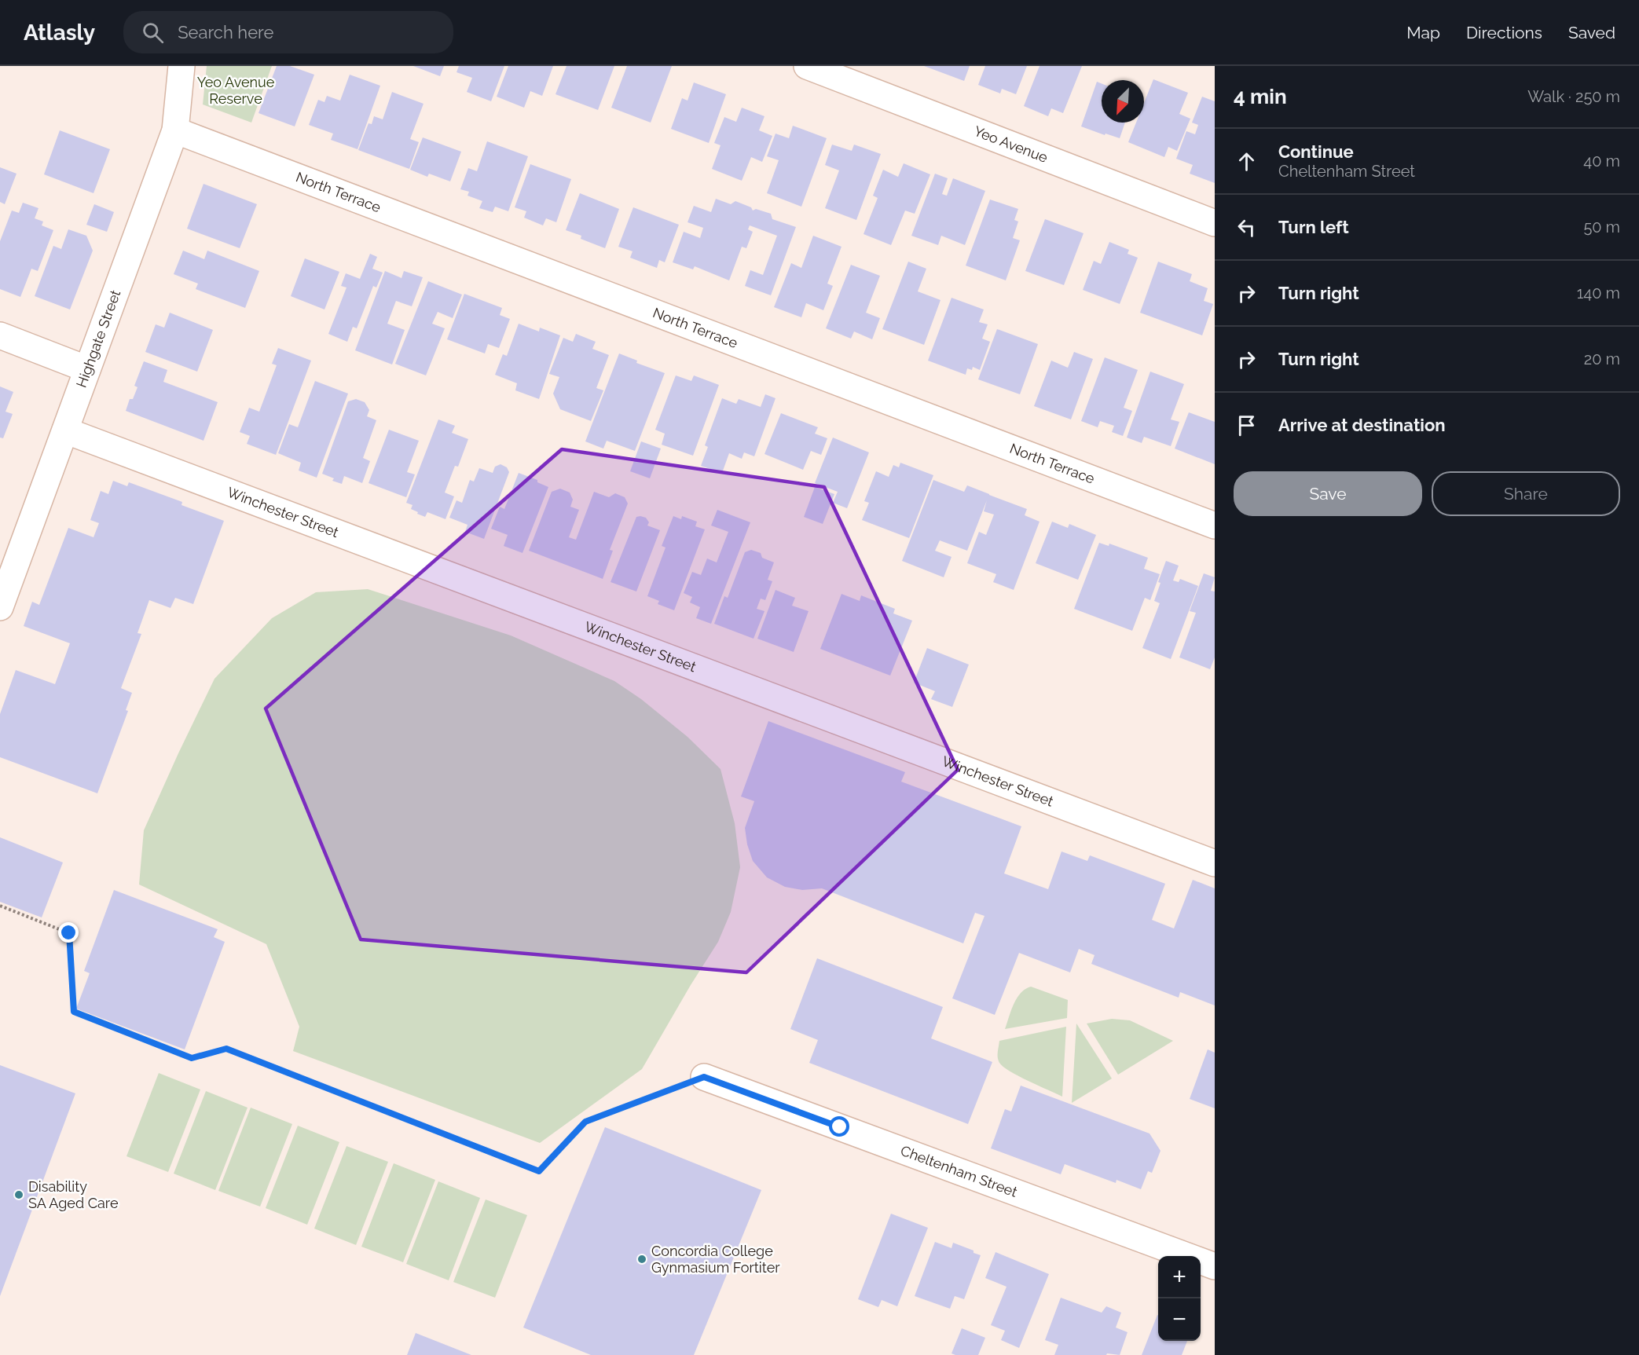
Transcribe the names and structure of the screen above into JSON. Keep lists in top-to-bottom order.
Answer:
{
  "streets": {
    "street": [
      "Yeo Avenue",
      "North Terrace",
      "Highgate Street",
      "Winchester Street",
      "Cheltenham Street"
    ]
  },
  "crossings": [
    ["North Terrace", "Highgate Street"],
    ["Highgate Street", "Winchester Street"]
  ],
  "parks": ["Yeo Avenue Reserve"],
  "places": ["Disability SA Aged Care", "Concordia College Gynmasium Fortiter"],
  "north": "bottom left",
  "page": {
    "header": "Atlasly",
    "search": "Search here",
    "nav": ["Map", "Directions", "Saved"],
    "heading": ["4 min", "Walk · 250 m"],
    "list": [
      ["Continue", "Cheltenham Street", "40 m"],
      ["Turn left", "50 m"],
      ["Turn right", "140 m"],
      ["Turn right", "20 m"],
      "Arrive at destination"
    ],
    "buttons": ["Save", "Share"],
    "map_buttons": ["+", "−"]
  }
}
